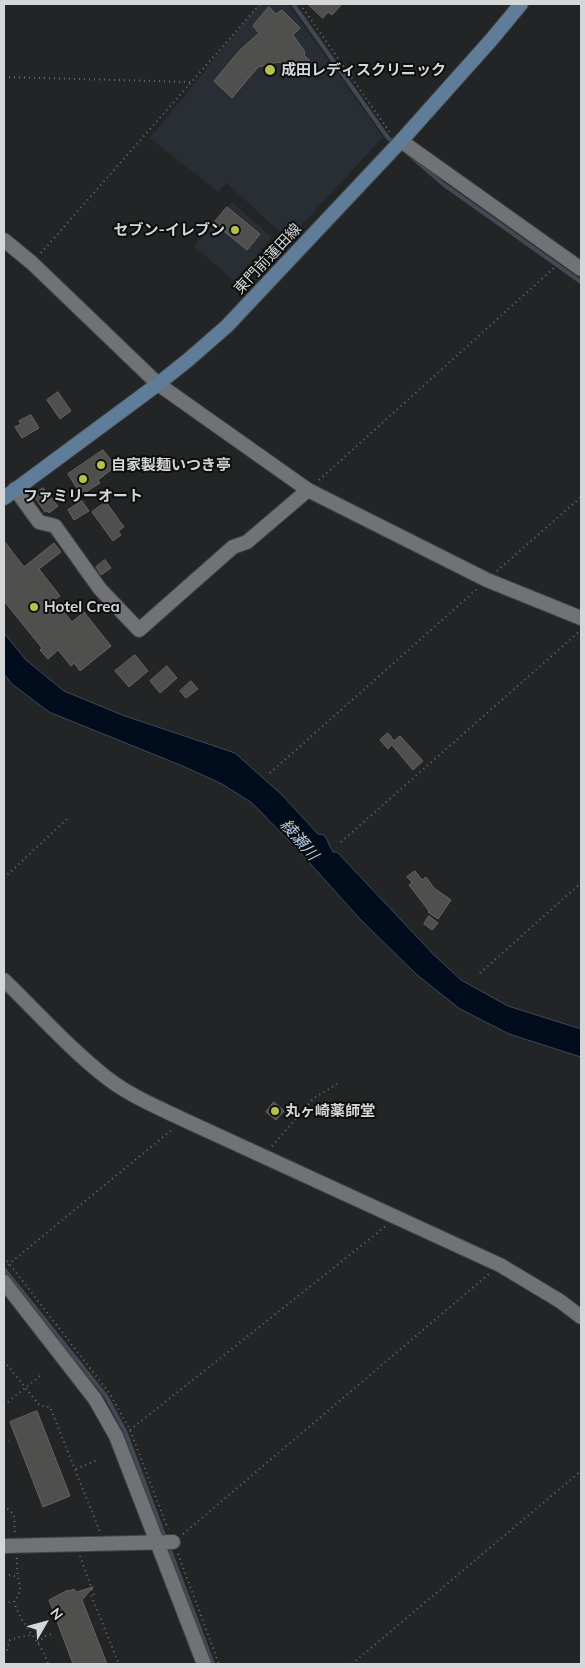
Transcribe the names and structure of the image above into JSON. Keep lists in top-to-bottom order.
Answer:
{
  "streets": {
    "main road": ["東門前蓮田線"]
  },
  "water": ["綾瀬川"],
  "places": [
    "成田レディスクリニック",
    "セブン-イレブン",
    "自家製麺いつき亭",
    "ファミリーオート",
    "Hotel Crea",
    "丸ヶ崎薬師堂"
  ],
  "north": "top right"
}
